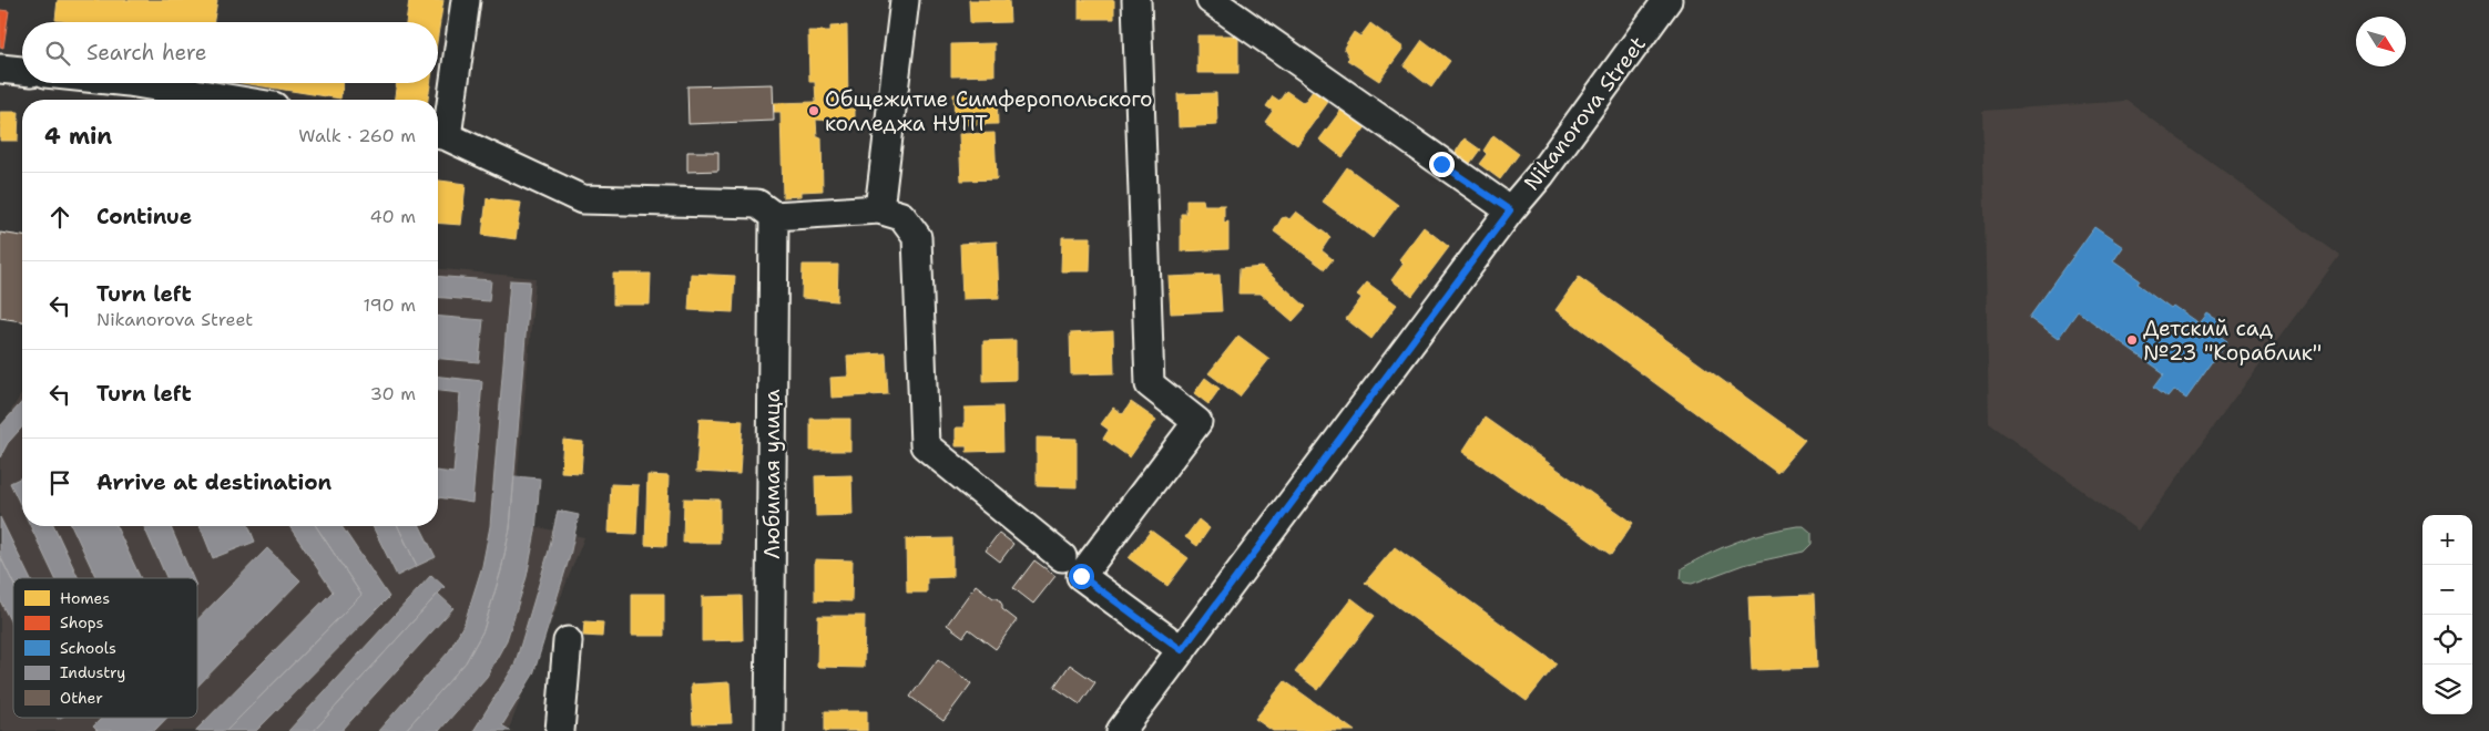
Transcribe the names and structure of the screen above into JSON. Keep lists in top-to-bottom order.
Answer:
{
  "streets": {
    "street": ["Nikanorova Street", "Любимая улица"]
  },
  "places": ["Общежитие Симферопольского колледжа НУПТ", "Детский сад №23 \"Кораблик\""],
  "legend": [
    "Homes",
    "Shops",
    "Schools",
    "Industry",
    "Other"
  ],
  "north": "bottom right",
  "page": {
    "search": "Search here",
    "heading": ["4 min", "Walk · 260 m"],
    "list": [
      ["Continue", "40 m"],
      ["Turn left", "Nikanorova Street", "190 m"],
      ["Turn left", "30 m"],
      "Arrive at destination"
    ],
    "map_buttons": ["+", "−"]
  }
}
